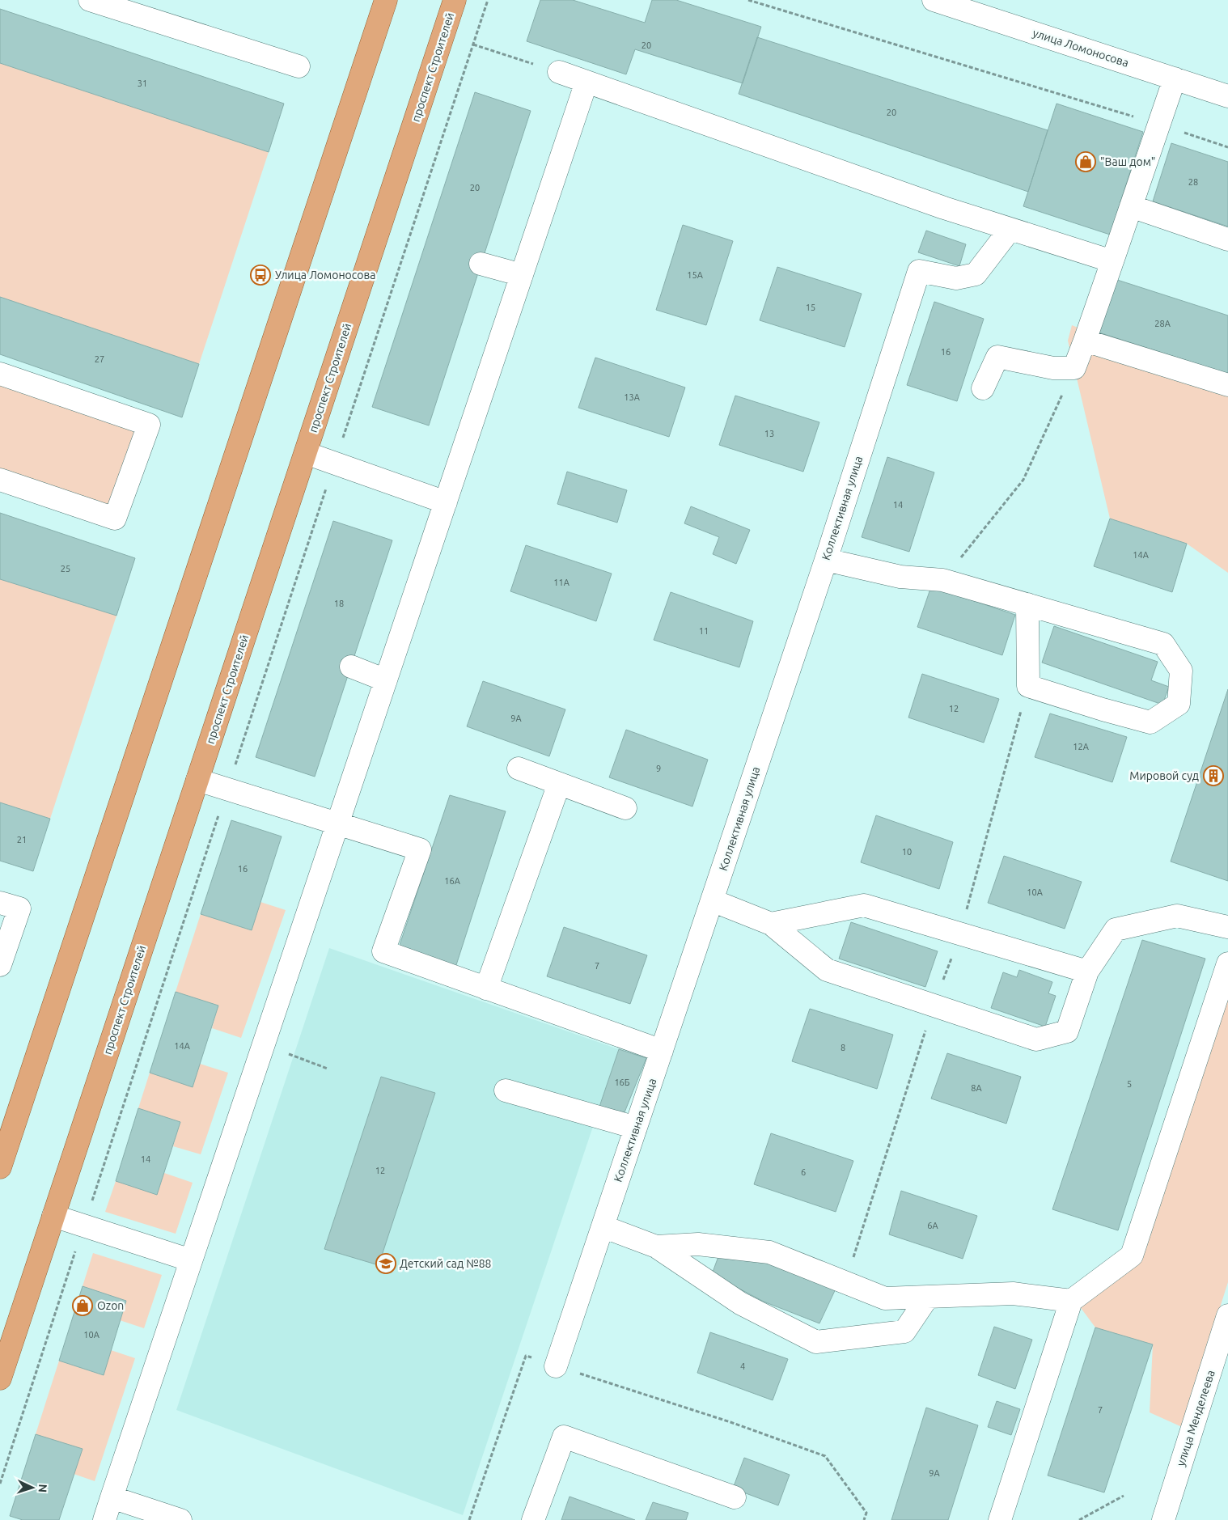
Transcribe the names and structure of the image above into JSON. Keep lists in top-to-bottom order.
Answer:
{
  "streets": {
    "main road": ["проспект Строителей"],
    "street": ["улица Ломоносова", "Коллективная улица", "улица Менделеева"]
  },
  "places": {
    "shop": ["\"Ваш дом\"", "Ozon"],
    "bus stop": ["Улица Ломоносова"],
    "building": ["Мировой суд"],
    "school or university": ["Детский сад №88"]
  },
  "house_numbers": [
    "20",
    "31",
    "20",
    "28",
    "20",
    "15А",
    "15",
    "28А",
    "16",
    "27",
    "13А",
    "13",
    "14",
    "14А",
    "25",
    "11А",
    "18",
    "11",
    "12",
    "9А",
    "12А",
    "9",
    "21",
    "10",
    "16",
    "16А",
    "10А",
    "7",
    "14А",
    "8",
    "16Б",
    "5",
    "8А",
    "14",
    "12",
    "6",
    "6А",
    "10А",
    "4",
    "7",
    "9А"
  ],
  "north": "right"
}
